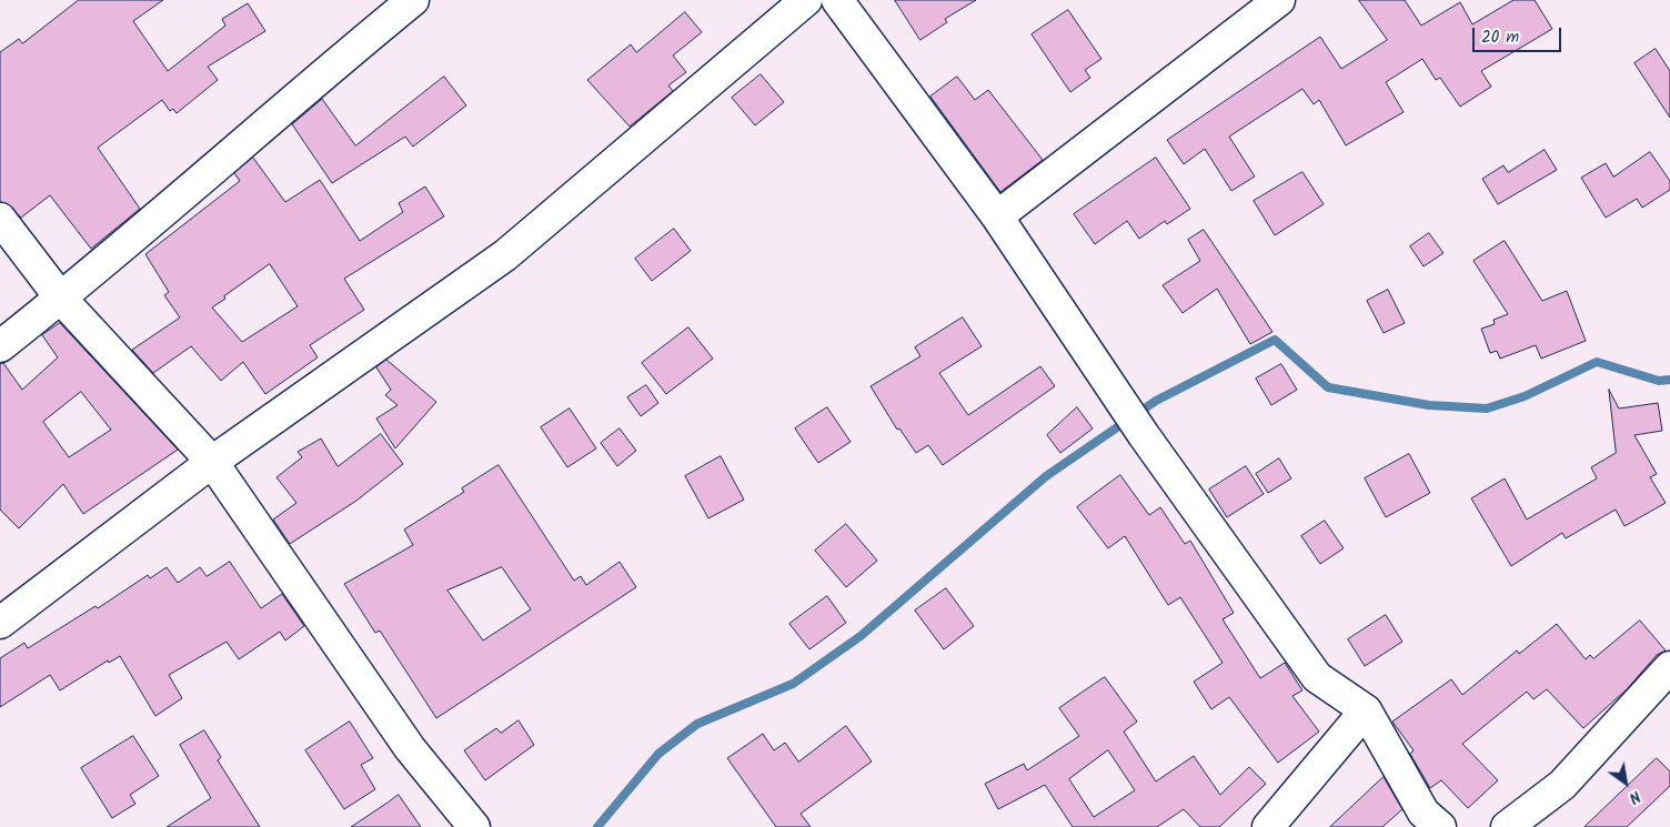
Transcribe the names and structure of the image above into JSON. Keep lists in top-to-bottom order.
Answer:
{
  "scale_bar": "20 m",
  "north": "bottom right"
}
